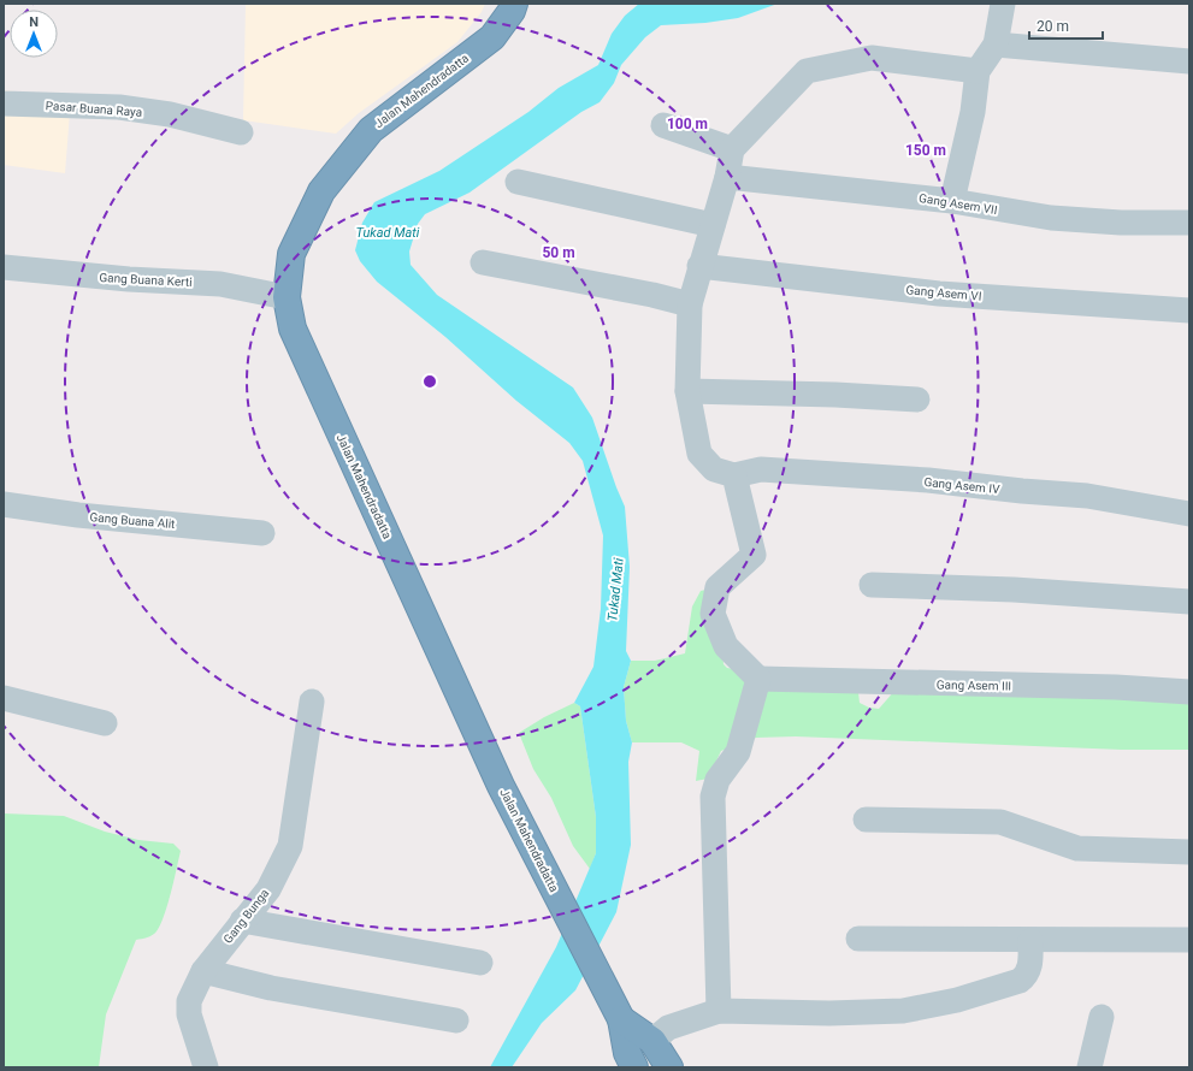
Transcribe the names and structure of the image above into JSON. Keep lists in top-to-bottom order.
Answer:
{
  "streets": {
    "highway": ["Jalan Mahendradatta"],
    "street": [
      "Pasar Buana Raya",
      "Gang Asem VII",
      "Gang Buana Kerti",
      "Gang Asem VI",
      "Gang Asem IV",
      "Gang Buana Alit",
      "Gang Asem III",
      "Gang Bunga"
    ]
  },
  "crossings": [
    ["Jalan Mahendradatta", "Gang Buana Kerti"]
  ],
  "water": ["Tukad Mati"],
  "scale_bar": "20 m",
  "north": "top",
  "rings": ["100 m", "150 m", "50 m"]
}
